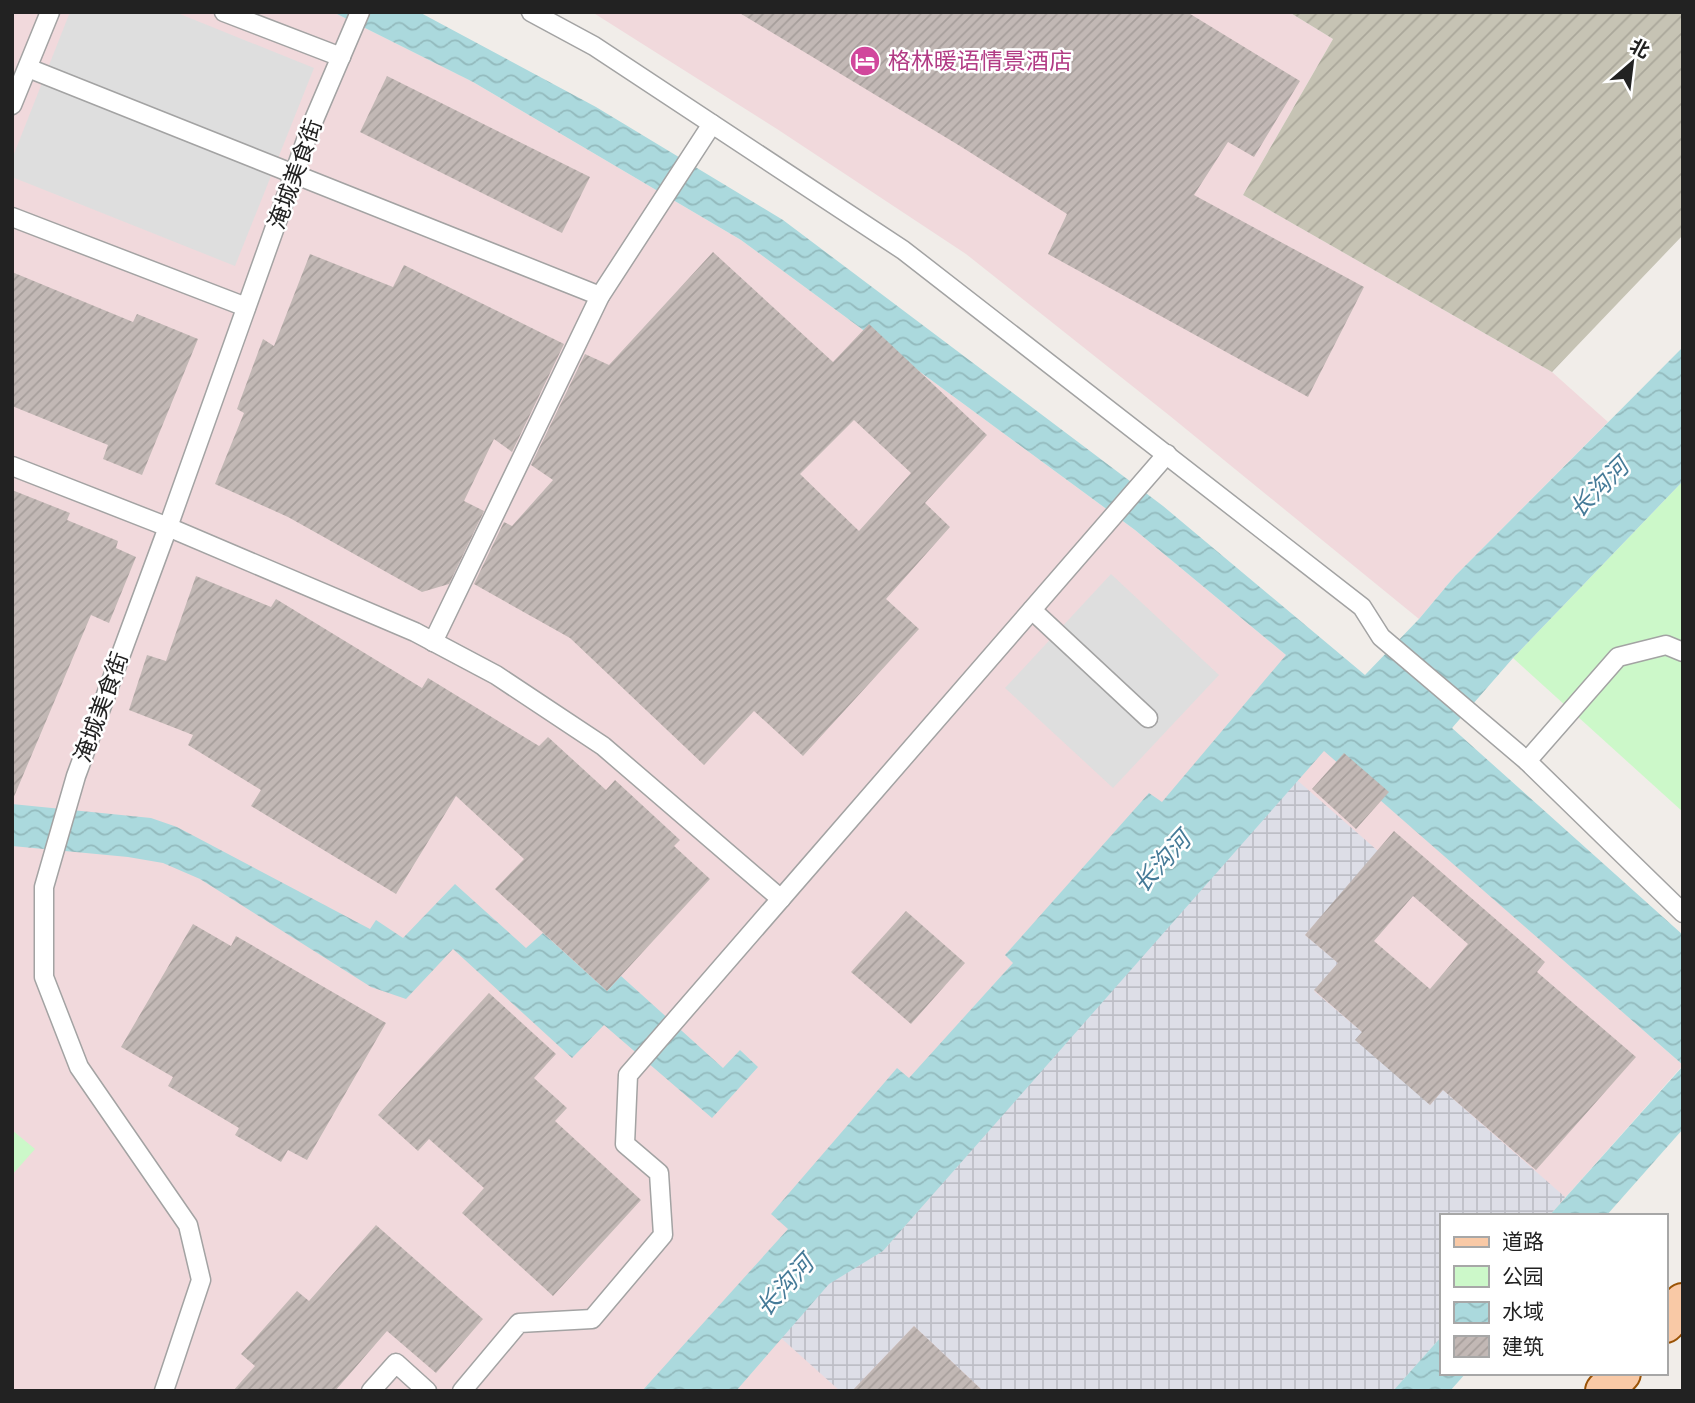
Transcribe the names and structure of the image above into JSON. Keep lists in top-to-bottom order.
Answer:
{
  "streets": {
    "lane": ["淹城美食街"]
  },
  "water": ["长沟河"],
  "places": {
    "hotel": ["格林暖语情景酒店"]
  },
  "legend": [
    "道路",
    "公园",
    "水域",
    "建筑"
  ],
  "north": "top right"
}
